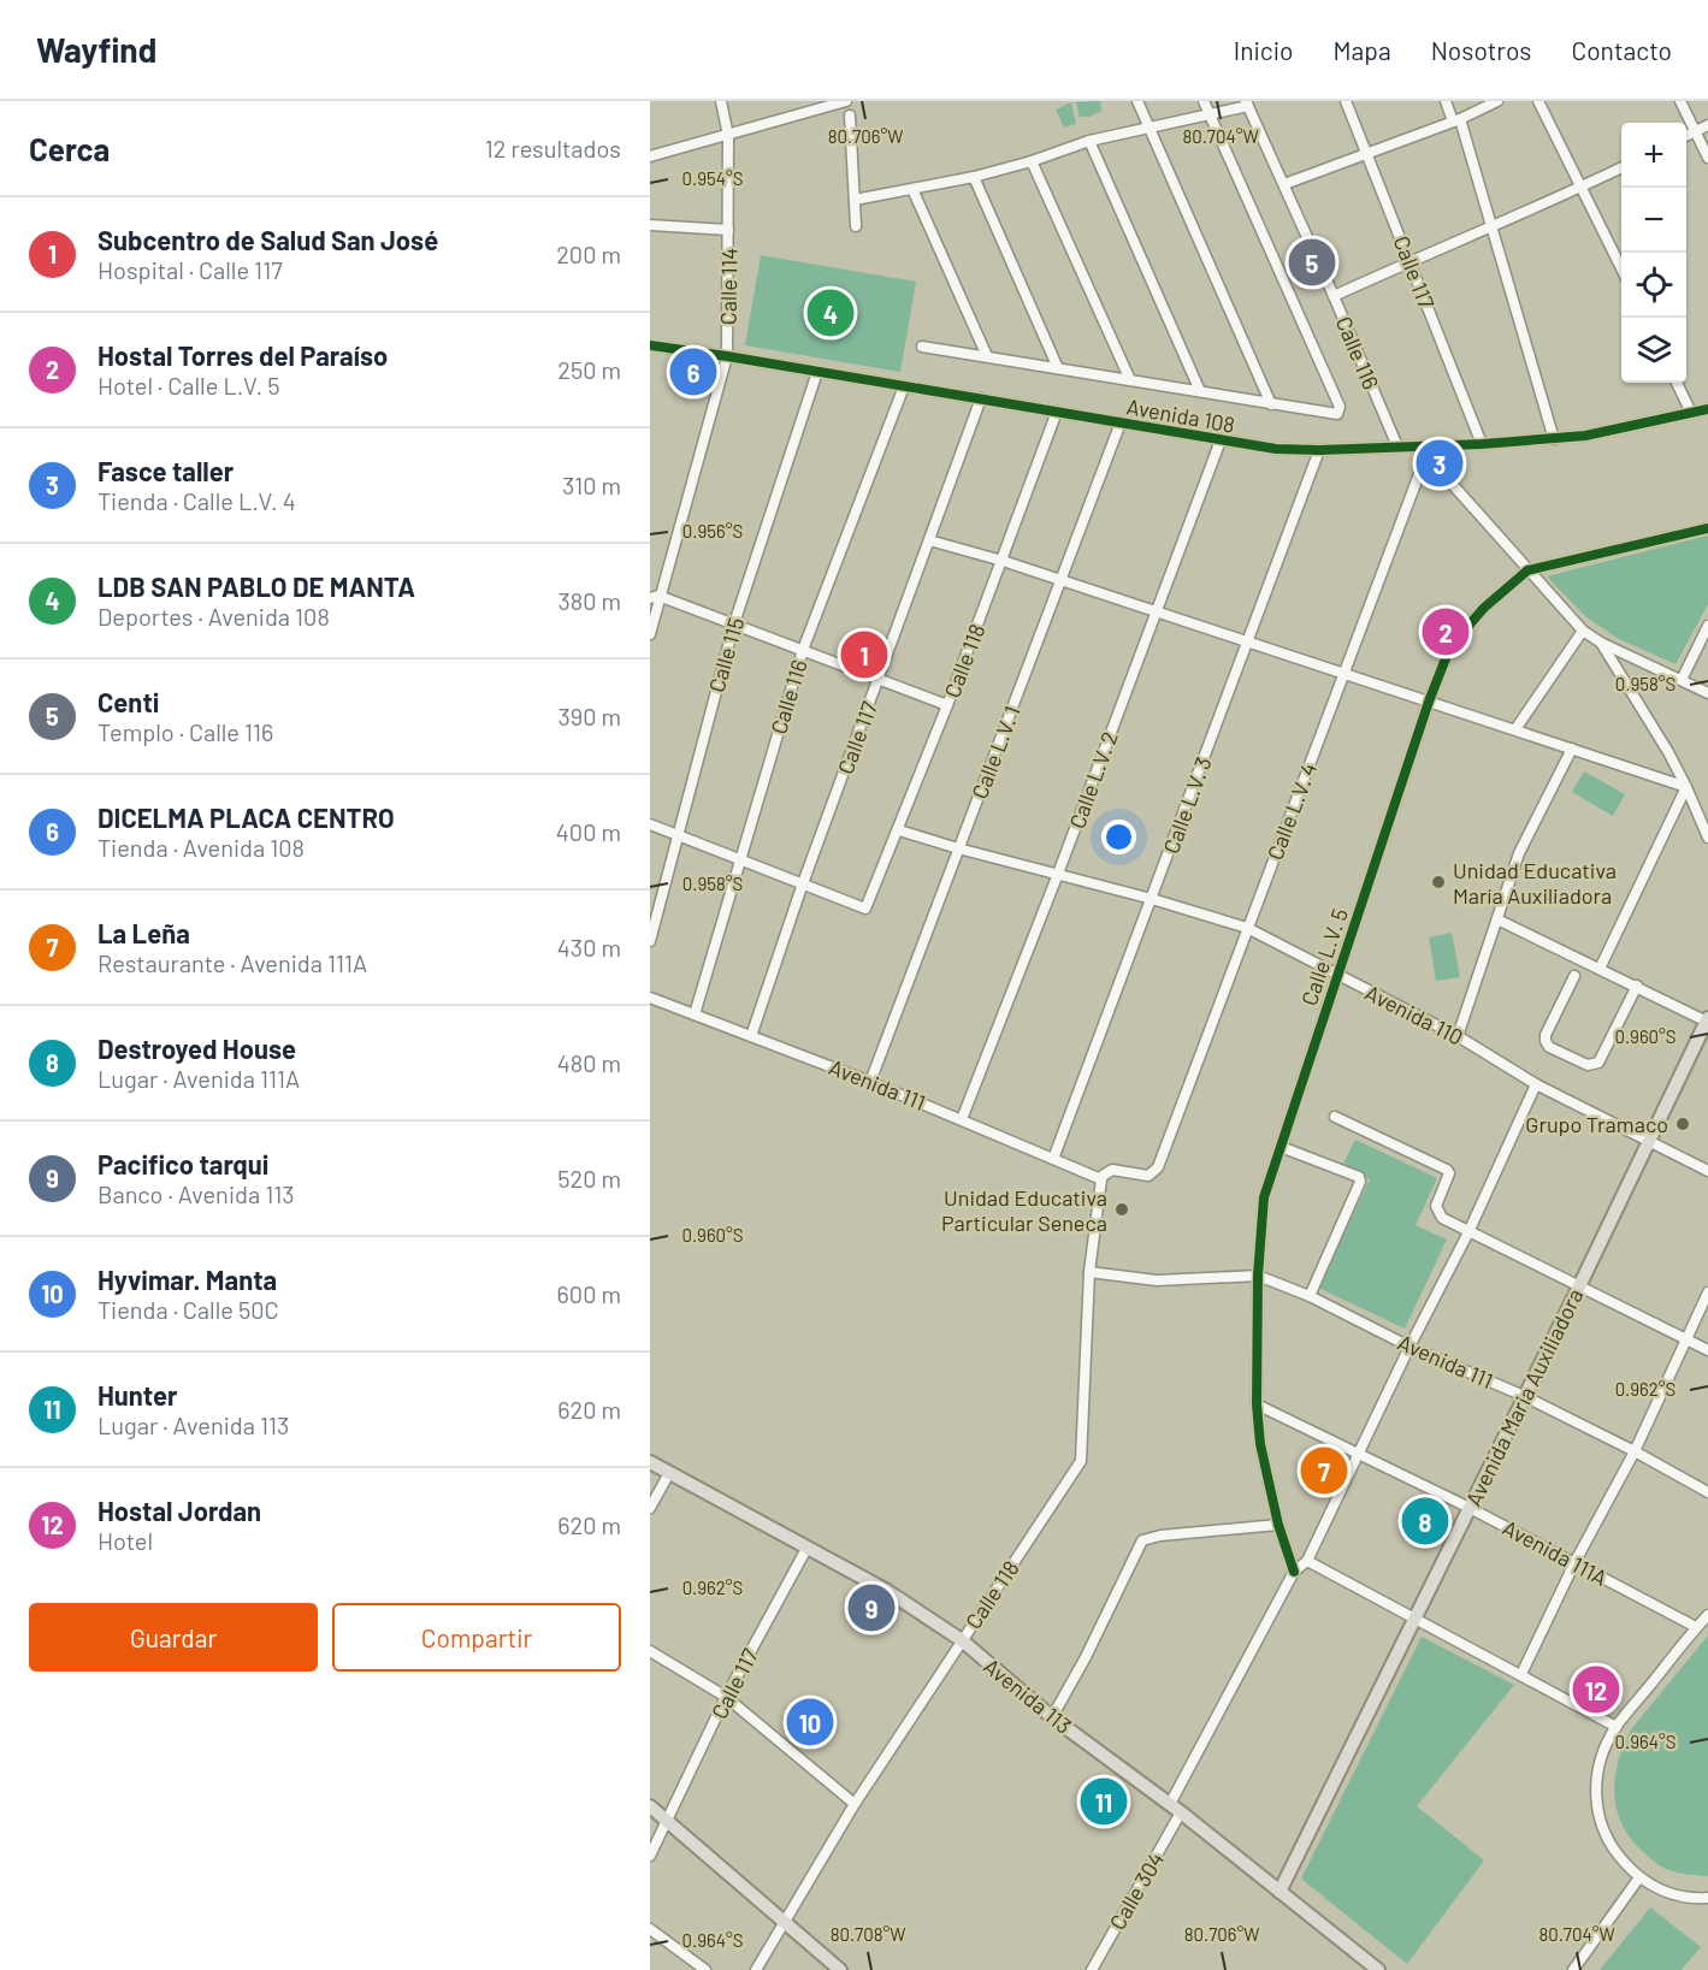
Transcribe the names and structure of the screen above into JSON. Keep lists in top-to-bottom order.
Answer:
{
  "streets": {
    "main road": ["Avenida Maria Auxiliadora", "Avenida 113"],
    "street": [
      "Calle 117",
      "Calle 114",
      "Calle 116",
      "Avenida 108",
      "Calle 115",
      "Calle 118",
      "Calle L.V. 1",
      "Calle L.V. 2",
      "Calle L.V. 3",
      "Calle L.V. 4",
      "Calle L.V. 5",
      "Avenida 110",
      "Avenida 111",
      "Avenida 111A",
      "Calle 304"
    ]
  },
  "crossings": [
    ["Calle 117", "Avenida 108"],
    ["Calle 117", "Calle 118"],
    ["Calle 117", "Avenida 111"],
    ["Calle 117", "Avenida 113"],
    ["Calle 114", "Avenida 108"],
    ["Calle 116", "Avenida 108"],
    ["Calle 116", "Avenida 111"],
    ["Avenida 108", "Calle 115"],
    ["Avenida 108", "Calle 118"],
    ["Avenida 108", "Calle L.V. 1"],
    ["Avenida 108", "Calle L.V. 2"],
    ["Avenida 108", "Calle L.V. 3"],
    ["Calle 118", "Calle L.V. 4"],
    ["Calle 118", "Avenida 110"],
    ["Calle 118", "Avenida 111"],
    ["Calle 118", "Avenida 113"],
    ["Calle L.V. 1", "Avenida 110"],
    ["Calle L.V. 1", "Avenida 111"],
    ["Calle L.V. 2", "Avenida 110"],
    ["Calle L.V. 2", "Avenida 111"],
    ["Calle L.V. 3", "Avenida 110"],
    ["Calle L.V. 3", "Avenida 111"],
    ["Calle L.V. 4", "Avenida 110"],
    ["Calle L.V. 4", "Avenida 111"],
    ["Calle L.V. 5", "Avenida 110"],
    ["Calle L.V. 5", "Avenida 111"],
    ["Calle L.V. 5", "Avenida 111A"],
    ["Avenida 110", "Avenida Maria Auxiliadora"],
    ["Avenida 111", "Avenida Maria Auxiliadora"],
    ["Avenida Maria Auxiliadora", "Avenida 111A"],
    ["Avenida Maria Auxiliadora", "Avenida 113"],
    ["Avenida 113", "Calle 304"]
  ],
  "places": ["Unidad Educativa María Auxiliadora", "Grupo Tramaco", "Unidad Educativa Particular Seneca"],
  "page": {
    "header": "Wayfind",
    "nav": [
      "Inicio",
      "Mapa",
      "Nosotros",
      "Contacto"
    ],
    "heading": ["Cerca", "12 resultados"],
    "map_buttons": ["+", "−"],
    "list": [
      {
        "mark": "1",
        "name": "Subcentro de Salud San José",
        "note": "Hospital · Calle 117",
        "value": "200 m"
      },
      {
        "mark": "2",
        "name": "Hostal Torres del Paraíso",
        "note": "Hotel · Calle L.V. 5",
        "value": "250 m"
      },
      {
        "mark": "3",
        "name": "Fasce taller",
        "note": "Tienda · Calle L.V. 4",
        "value": "310 m"
      },
      {
        "mark": "4",
        "name": "LDB SAN PABLO DE MANTA",
        "note": "Deportes · Avenida 108",
        "value": "380 m"
      },
      {
        "mark": "5",
        "name": "Centi",
        "note": "Templo · Calle 116",
        "value": "390 m"
      },
      {
        "mark": "6",
        "name": "DICELMA PLACA CENTRO",
        "note": "Tienda · Avenida 108",
        "value": "400 m"
      },
      {
        "mark": "7",
        "name": "La Leña",
        "note": "Restaurante · Avenida 111A",
        "value": "430 m"
      },
      {
        "mark": "8",
        "name": "Destroyed House",
        "note": "Lugar · Avenida 111A",
        "value": "480 m"
      },
      {
        "mark": "9",
        "name": "Pacifico tarqui",
        "note": "Banco · Avenida 113",
        "value": "520 m"
      },
      {
        "mark": "10",
        "name": "Hyvimar. Manta",
        "note": "Tienda · Calle 50C",
        "value": "600 m"
      },
      {
        "mark": "11",
        "name": "Hunter",
        "note": "Lugar · Avenida 113",
        "value": "620 m"
      },
      {
        "mark": "12",
        "name": "Hostal Jordan",
        "note": "Hotel",
        "value": "620 m"
      }
    ],
    "pins": [
      "5",
      "4",
      "6",
      "3",
      "2",
      "1",
      "7",
      "8",
      "9",
      "12",
      "10",
      "11"
    ],
    "buttons": ["Guardar", "Compartir"]
  },
  "coordinates": [
    "80.706°W",
    "80.704°W",
    "0.954°S",
    "0.956°S",
    "0.958°S",
    "0.960°S",
    "0.962°S",
    "0.964°S",
    "80.708°W"
  ]
}
